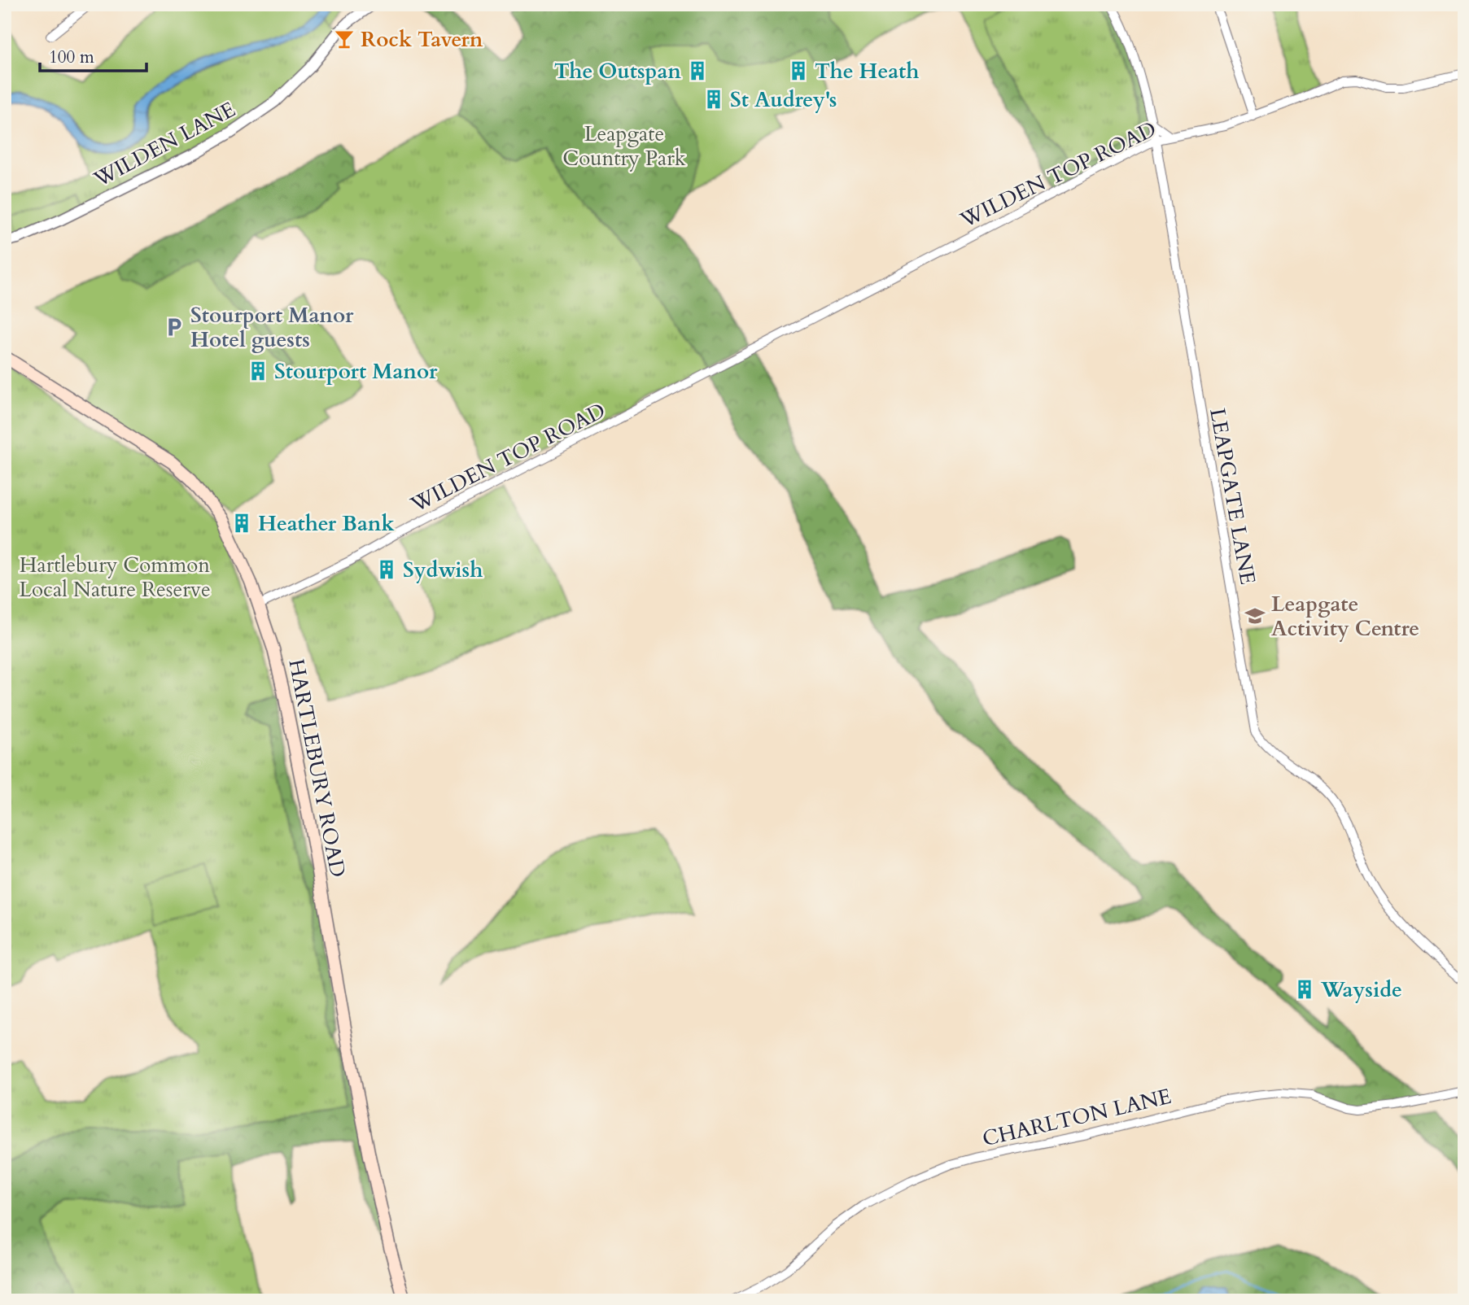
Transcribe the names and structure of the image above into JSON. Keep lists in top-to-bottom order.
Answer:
{
  "streets": {
    "main road": ["HARTLEBURY ROAD"],
    "street": [
      "WILDEN LANE",
      "WILDEN TOP ROAD",
      "LEAPGATE LANE",
      "CHARLTON LANE"
    ]
  },
  "crossings": [
    ["WILDEN TOP ROAD", "LEAPGATE LANE"],
    ["WILDEN TOP ROAD", "HARTLEBURY ROAD"]
  ],
  "parks": ["Leapgate Country Park", "Hartlebury Common Local Nature Reserve"],
  "places": {
    "bar": ["Rock Tavern"],
    "building": [
      "The Outspan",
      "The Heath",
      "St Audrey's",
      "Stourport Manor",
      "Heather Bank",
      "Sydwish",
      "Wayside"
    ],
    "parking": ["Stourport Manor Hotel guests"],
    "school or university": ["Leapgate Activity Centre"]
  },
  "scale_bar": "100 m"
}
